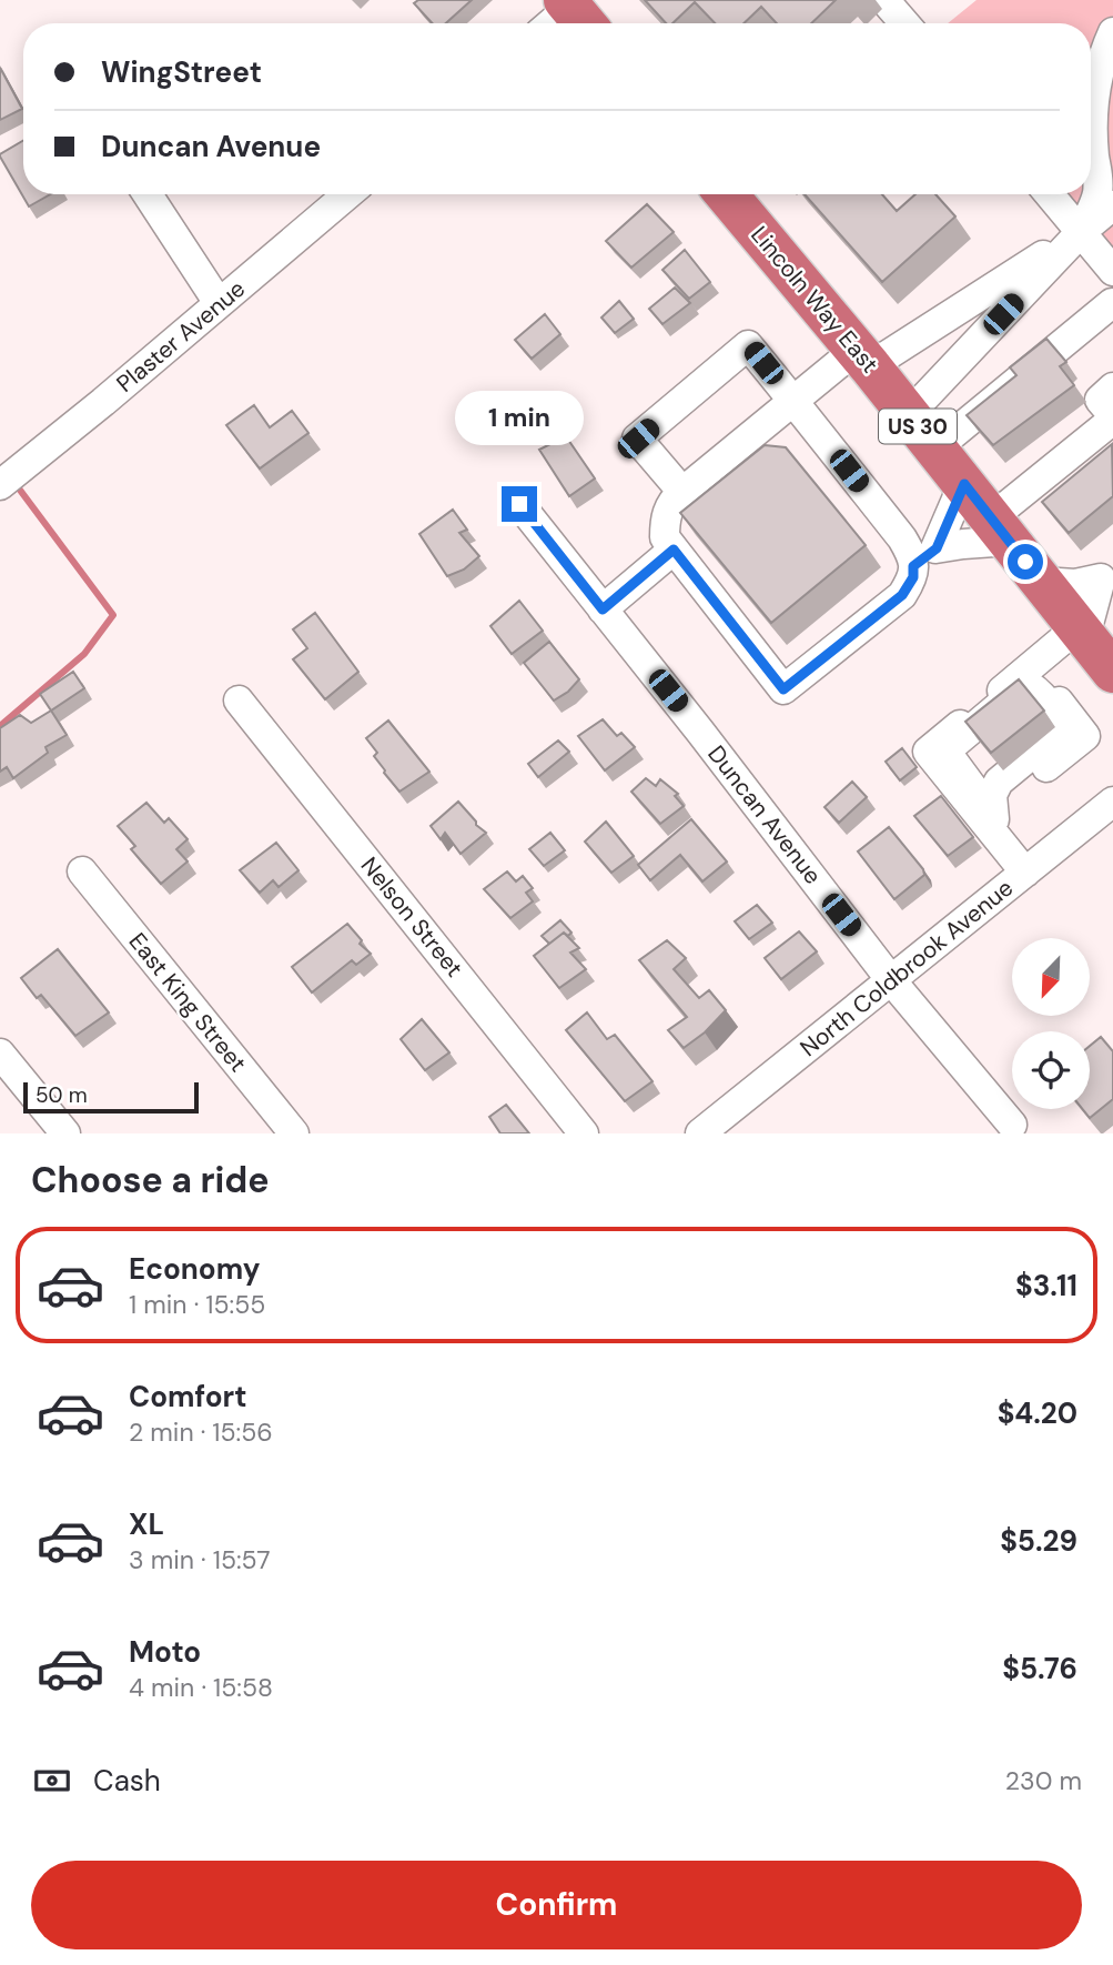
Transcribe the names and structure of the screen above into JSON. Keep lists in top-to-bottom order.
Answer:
{
  "streets": {
    "highway": ["Lincoln Way East", "US 30"],
    "street": [
      "Plaster Avenue",
      "Duncan Avenue",
      "Nelson Street",
      "North Coldbrook Avenue",
      "East King Street"
    ]
  },
  "crossings": [
    ["Duncan Avenue", "North Coldbrook Avenue"]
  ],
  "scale_bar": "50 m",
  "north": "bottom left",
  "page": {
    "banner": ["WingStreet", "Duncan Avenue"],
    "bubble": "1 min",
    "scale": "50 m",
    "heading": "Choose a ride",
    "list": [
      {
        "name": "Economy",
        "note": "1 min · 15:55",
        "value": "$3.11"
      },
      {
        "name": "Comfort",
        "note": "2 min · 15:56",
        "value": "$4.20"
      },
      {
        "name": "XL",
        "note": "3 min · 15:57",
        "value": "$5.29"
      },
      {
        "name": "Moto",
        "note": "4 min · 15:58",
        "value": "$5.76"
      }
    ],
    "pay": ["Cash", "230 m"],
    "buttons": "Confirm"
  }
}
